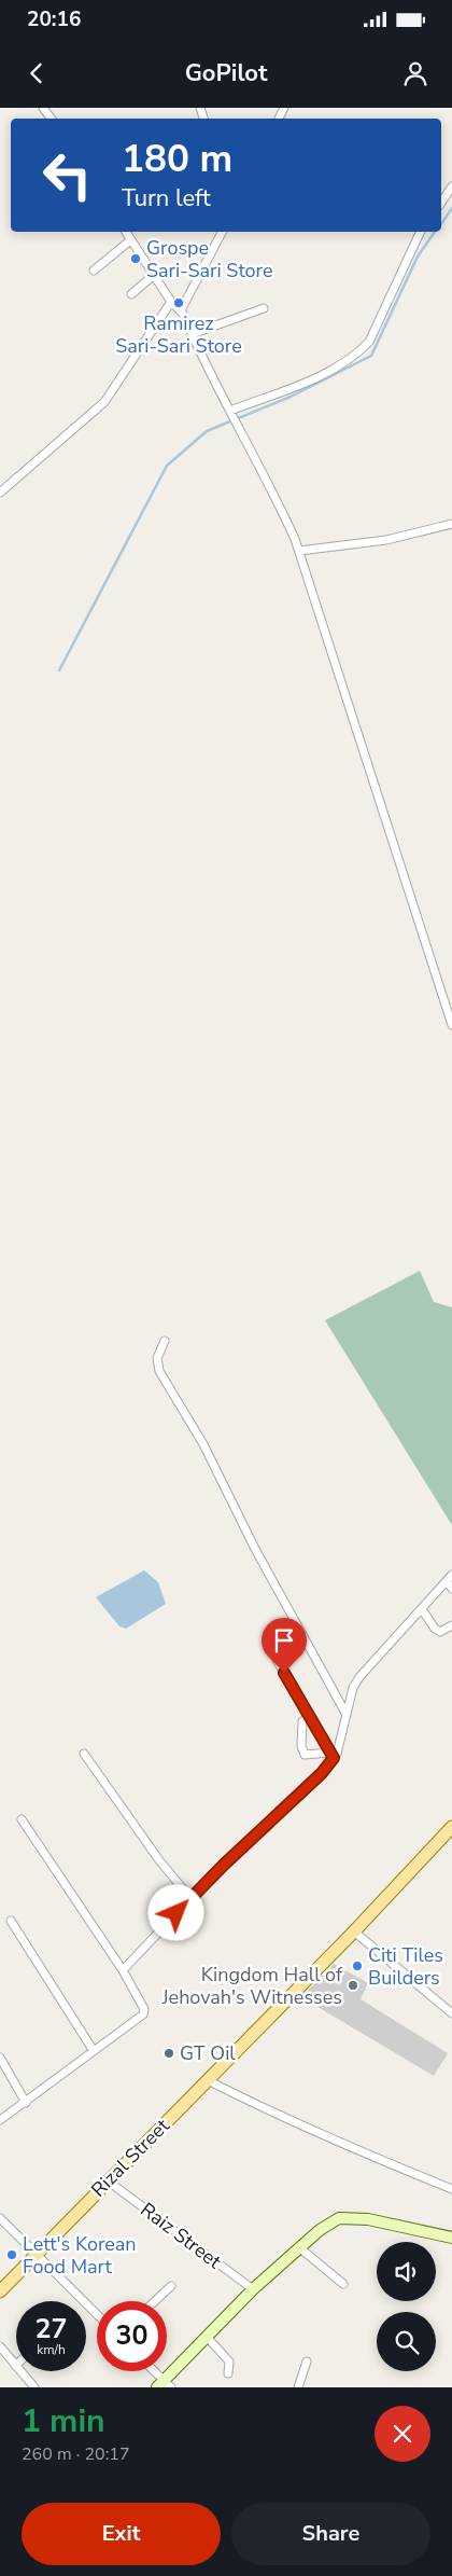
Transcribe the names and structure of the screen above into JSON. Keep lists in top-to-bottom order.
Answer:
{
  "streets": {
    "main road": ["Rizal Street"],
    "street": ["Raiz Street"]
  },
  "crossings": [
    ["Rizal Street", "Raiz Street"]
  ],
  "places": [
    "Grospe Sari-Sari Store",
    "Ramirez Sari-Sari Store",
    "Citi Tiles Builders",
    "Kingdom Hall of Jehovah's Witnesses",
    "GT Oil",
    "Lett's Korean Food Mart"
  ],
  "page": {
    "status": "20:16",
    "header": "GoPilot",
    "turn": ["180 m", "Turn left"],
    "speed": "27 km/h",
    "limit": "30",
    "heading": ["1 min", "260 m · 20:17"],
    "buttons": ["Exit", "Share"]
  }
}
